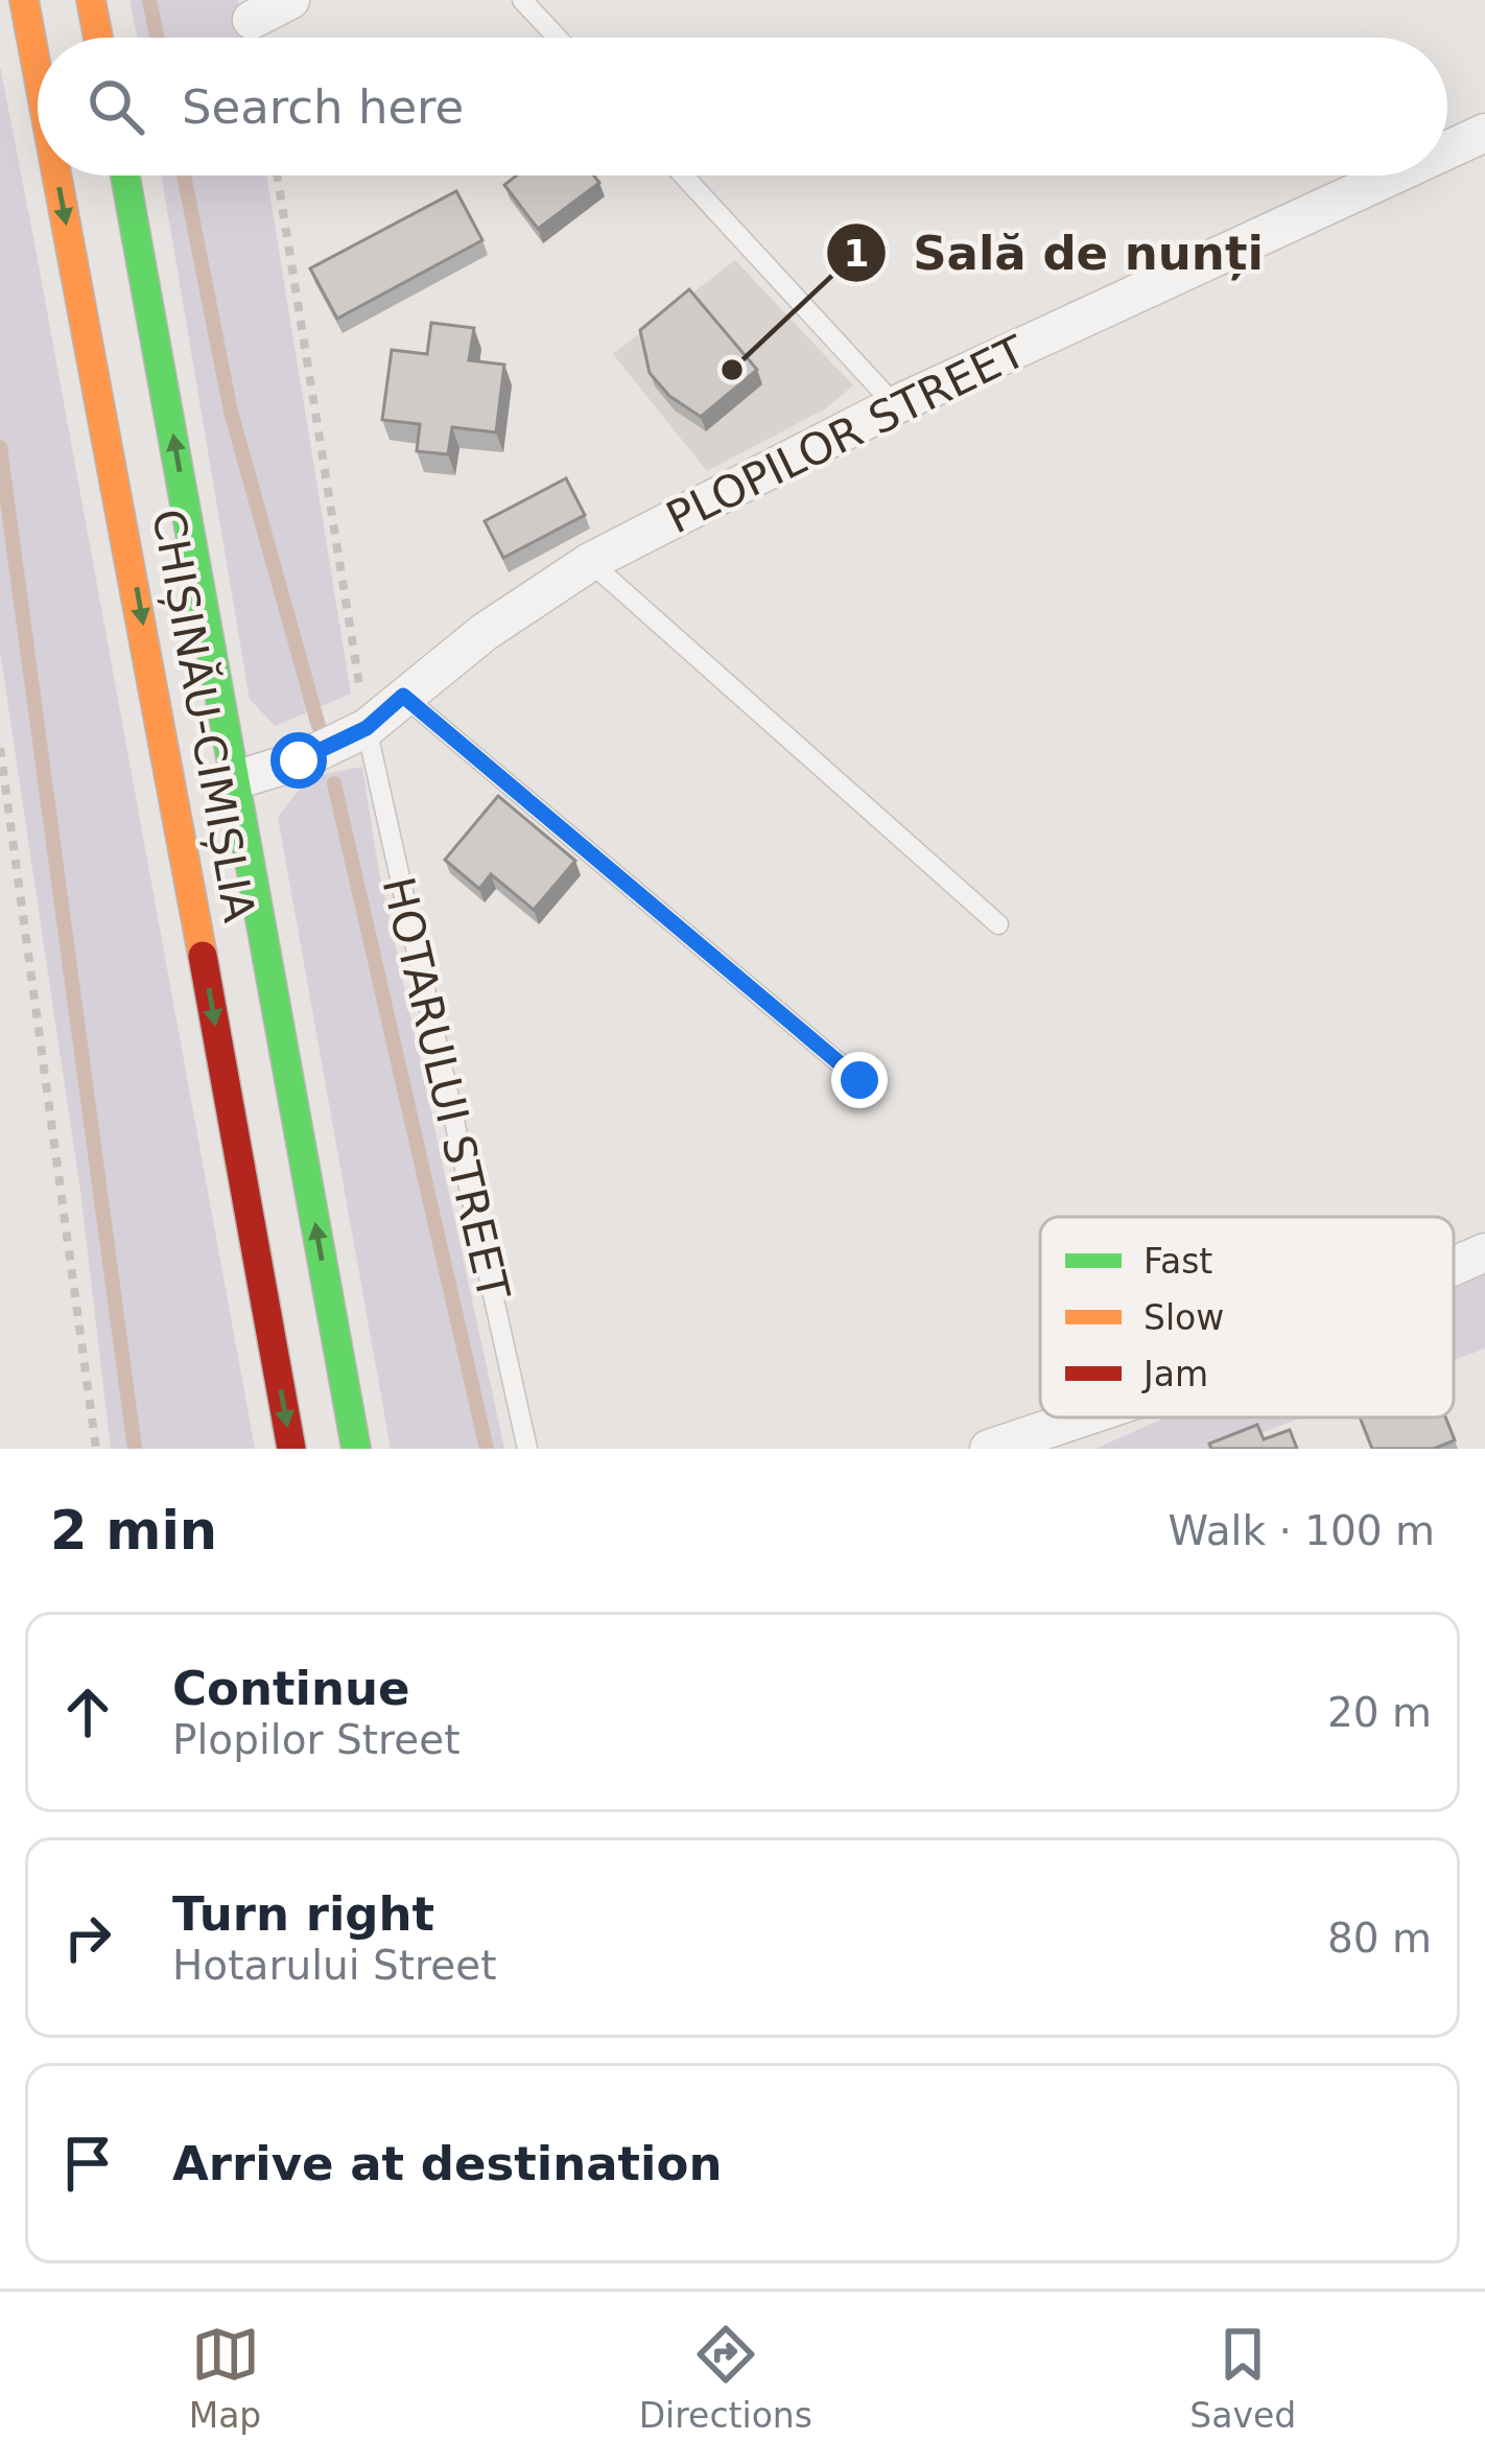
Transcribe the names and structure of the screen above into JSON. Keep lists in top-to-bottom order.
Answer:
{
  "streets": {
    "highway": ["CHIȘINĂU-CIMIȘLIA"],
    "street": ["PLOPILOR STREET"],
    "lane": ["HOTARULUI STREET"]
  },
  "crossings": [
    ["PLOPILOR STREET", "CHIȘINĂU-CIMIȘLIA"],
    ["PLOPILOR STREET", "HOTARULUI STREET"]
  ],
  "places": ["Sală de nunți"],
  "legend": ["Fast", "Slow", "Jam"],
  "page": {
    "search": "Search here",
    "heading": ["2 min", "Walk · 100 m"],
    "list": [
      ["Continue", "Plopilor Street", "20 m"],
      ["Turn right", "Hotarului Street", "80 m"],
      "Arrive at destination"
    ],
    "nav": ["Map", "Directions", "Saved"]
  }
}
